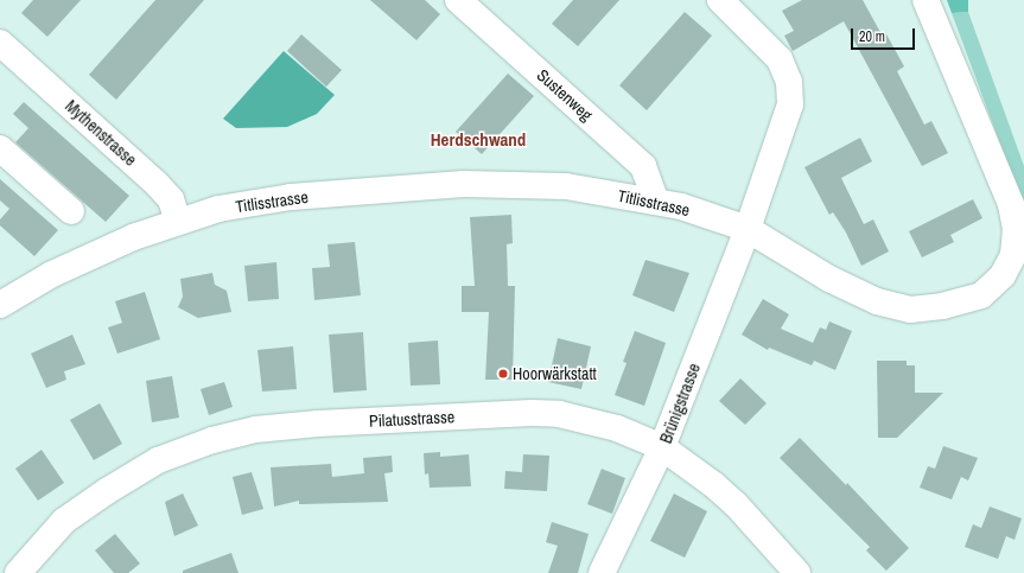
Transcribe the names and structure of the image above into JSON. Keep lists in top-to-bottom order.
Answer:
{
  "streets": {
    "street": [
      "Sustenweg",
      "Mythenstrasse",
      "Titlisstrasse",
      "Brünigstrasse",
      "Pilatusstrasse"
    ]
  },
  "crossings": [
    ["Sustenweg", "Titlisstrasse"],
    ["Mythenstrasse", "Titlisstrasse"],
    ["Titlisstrasse", "Brünigstrasse"],
    ["Brünigstrasse", "Pilatusstrasse"]
  ],
  "districts": ["Herdschwand"],
  "places": ["Hoorwärkstatt"],
  "scale_bar": "20 m"
}
